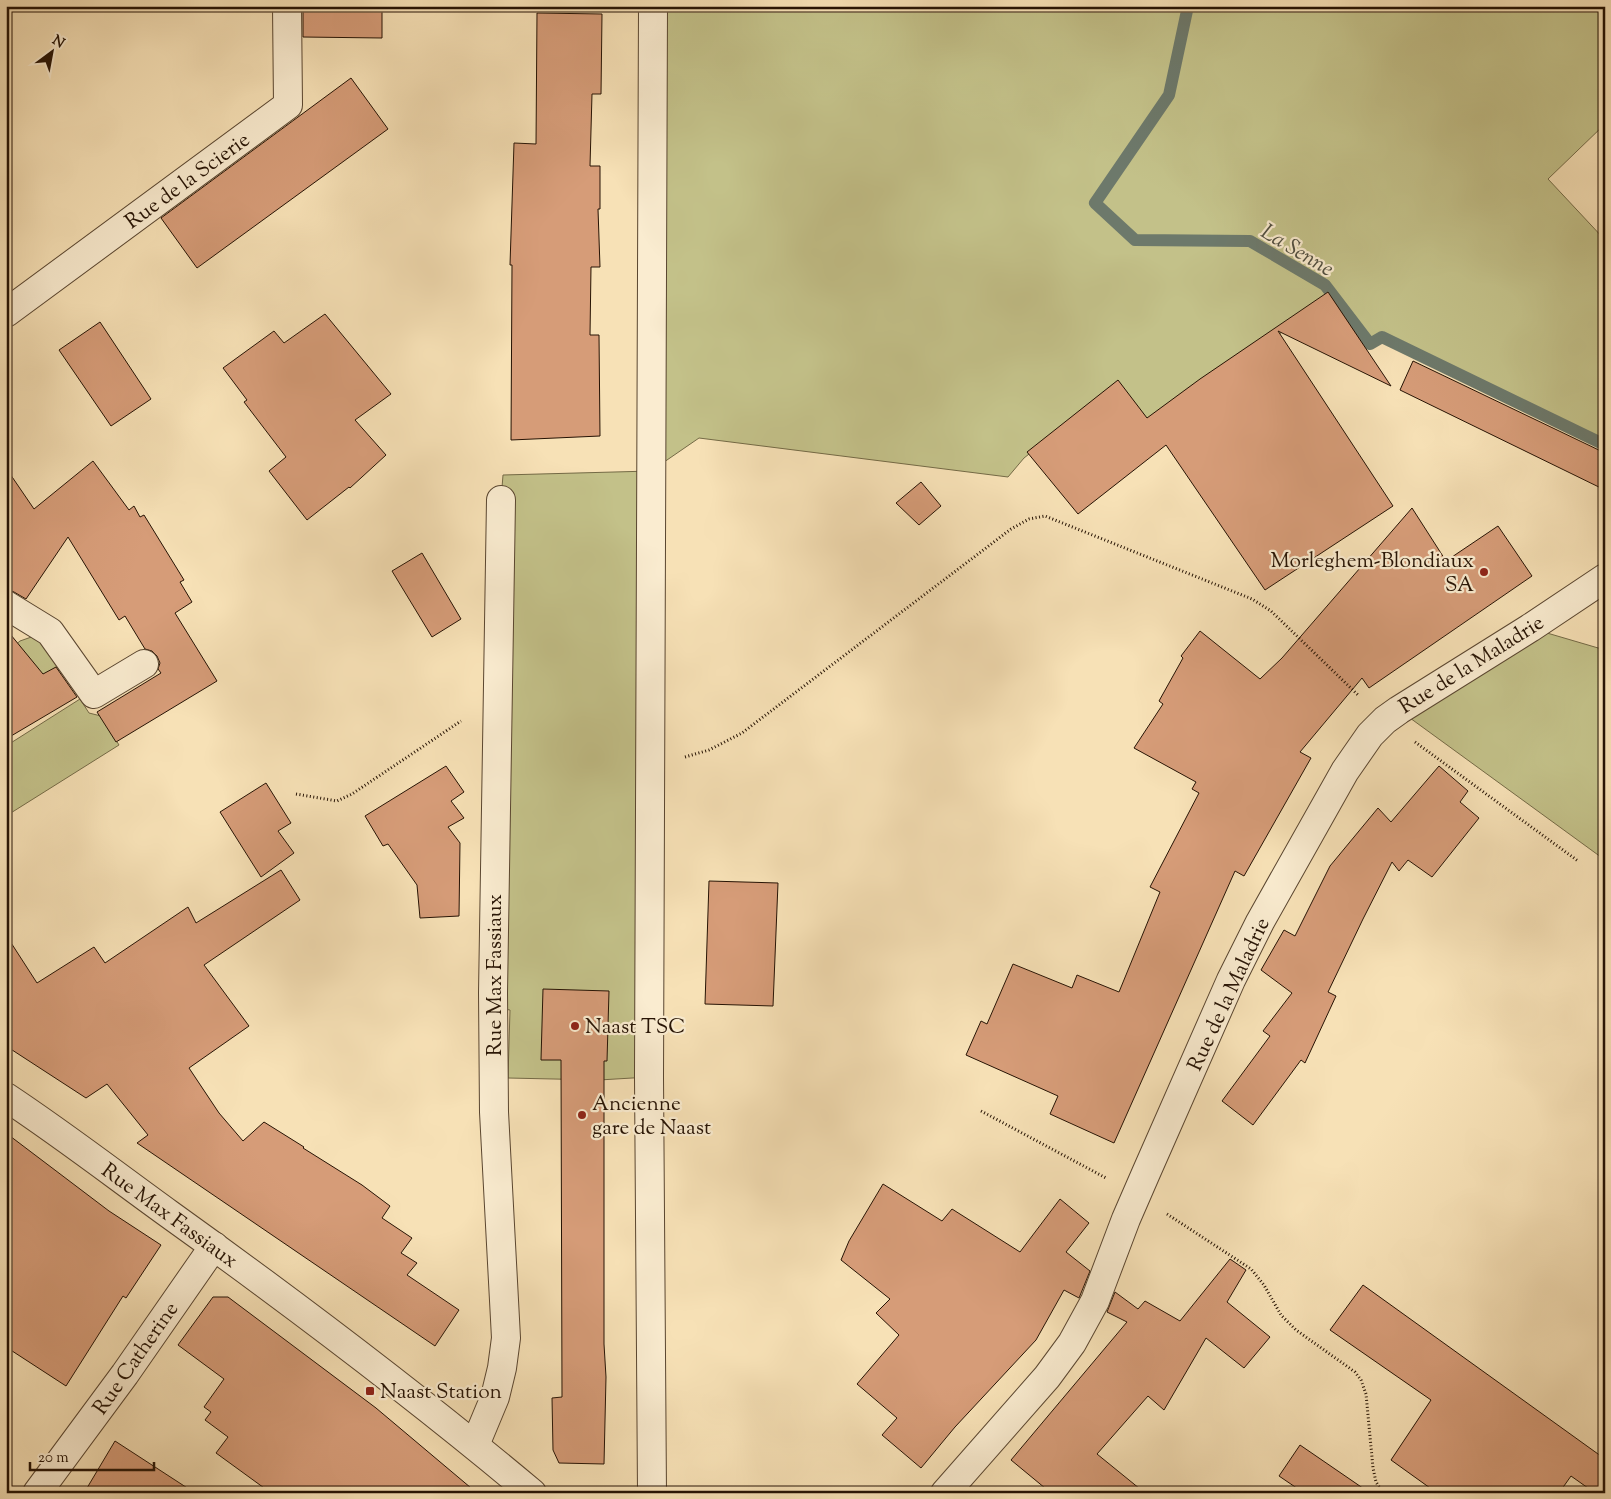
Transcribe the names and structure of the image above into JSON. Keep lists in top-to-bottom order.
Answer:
{
  "streets": {
    "street": [
      "Rue de la Scierie",
      "Rue de la Maladrie",
      "Rue Max Fassiaux",
      "Rue Catherine"
    ]
  },
  "crossings": [
    ["Rue Max Fassiaux", "Rue Catherine"]
  ],
  "water": ["La Senne"],
  "places": {
    "other": ["Morleghem-Blondiaux SA", "Naast TSC", "Ancienne gare de Naast"],
    "transit": ["Naast Station"]
  },
  "scale_bar": "20 m",
  "north": "top right"
}
